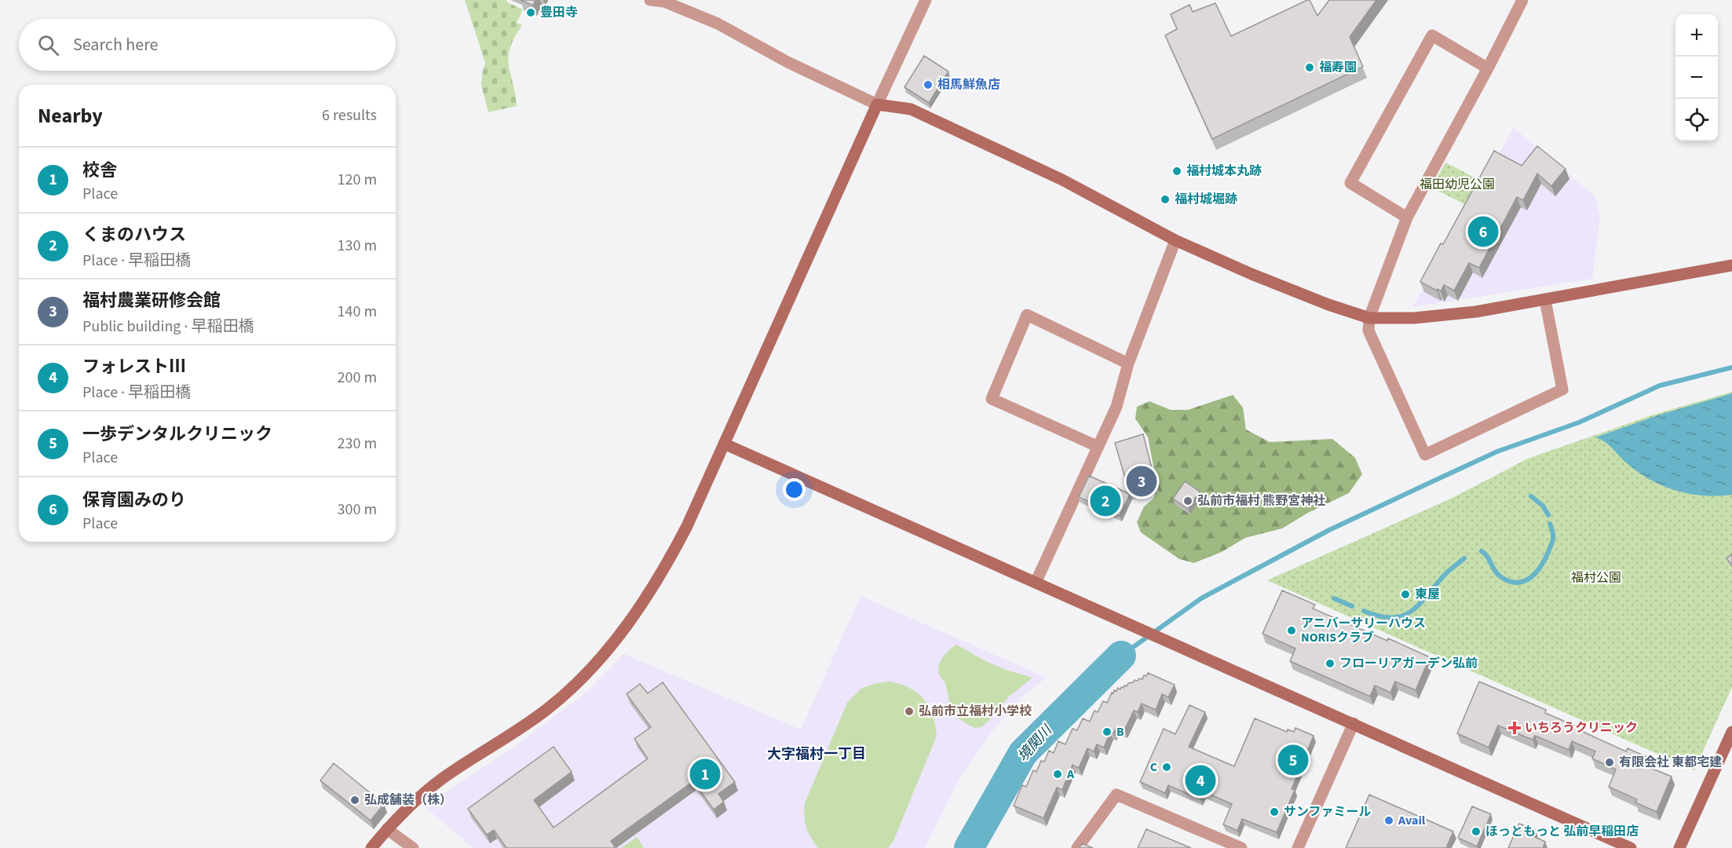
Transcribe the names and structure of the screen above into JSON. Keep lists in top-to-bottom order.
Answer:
{
  "districts": ["大字福村一丁目"],
  "water": ["境関川"],
  "parks": ["福田幼児公園", "福村公園"],
  "places": {
    "other": [
      "豊田寺",
      "福寿園",
      "相馬鮮魚店",
      "福村城本丸跡",
      "福村城堀跡",
      "弘前市福村 熊野宮神社",
      "東屋",
      "アニバーサリーハウス NORISクラブ",
      "フローリアガーデン弘前",
      "弘前市立福村小学校",
      "B",
      "有限会社 東都宅建",
      "C",
      "A",
      "弘成舗装（株）",
      "サンファミール",
      "Avail",
      "ほっともっと 弘前早稲田店"
    ],
    "health": ["いちろうクリニック"]
  },
  "page": {
    "map_buttons": ["+", "−"],
    "search": "Search here",
    "heading": ["Nearby", "6 results"],
    "list": [
      {
        "mark": "1",
        "name": "校舎",
        "note": "Place",
        "value": "120 m"
      },
      {
        "mark": "2",
        "name": "くまのハウス",
        "note": "Place · 早稲田橋",
        "value": "130 m"
      },
      {
        "mark": "3",
        "name": "福村農業研修会館",
        "note": "Public building · 早稲田橋",
        "value": "140 m"
      },
      {
        "mark": "4",
        "name": "フォレストⅢ",
        "note": "Place · 早稲田橋",
        "value": "200 m"
      },
      {
        "mark": "5",
        "name": "一歩デンタルクリニック",
        "note": "Place",
        "value": "230 m"
      },
      {
        "mark": "6",
        "name": "保育園みのり",
        "note": "Place",
        "value": "300 m"
      }
    ],
    "pins": [
      "6",
      "3",
      "2",
      "5",
      "1",
      "4"
    ]
  }
}
